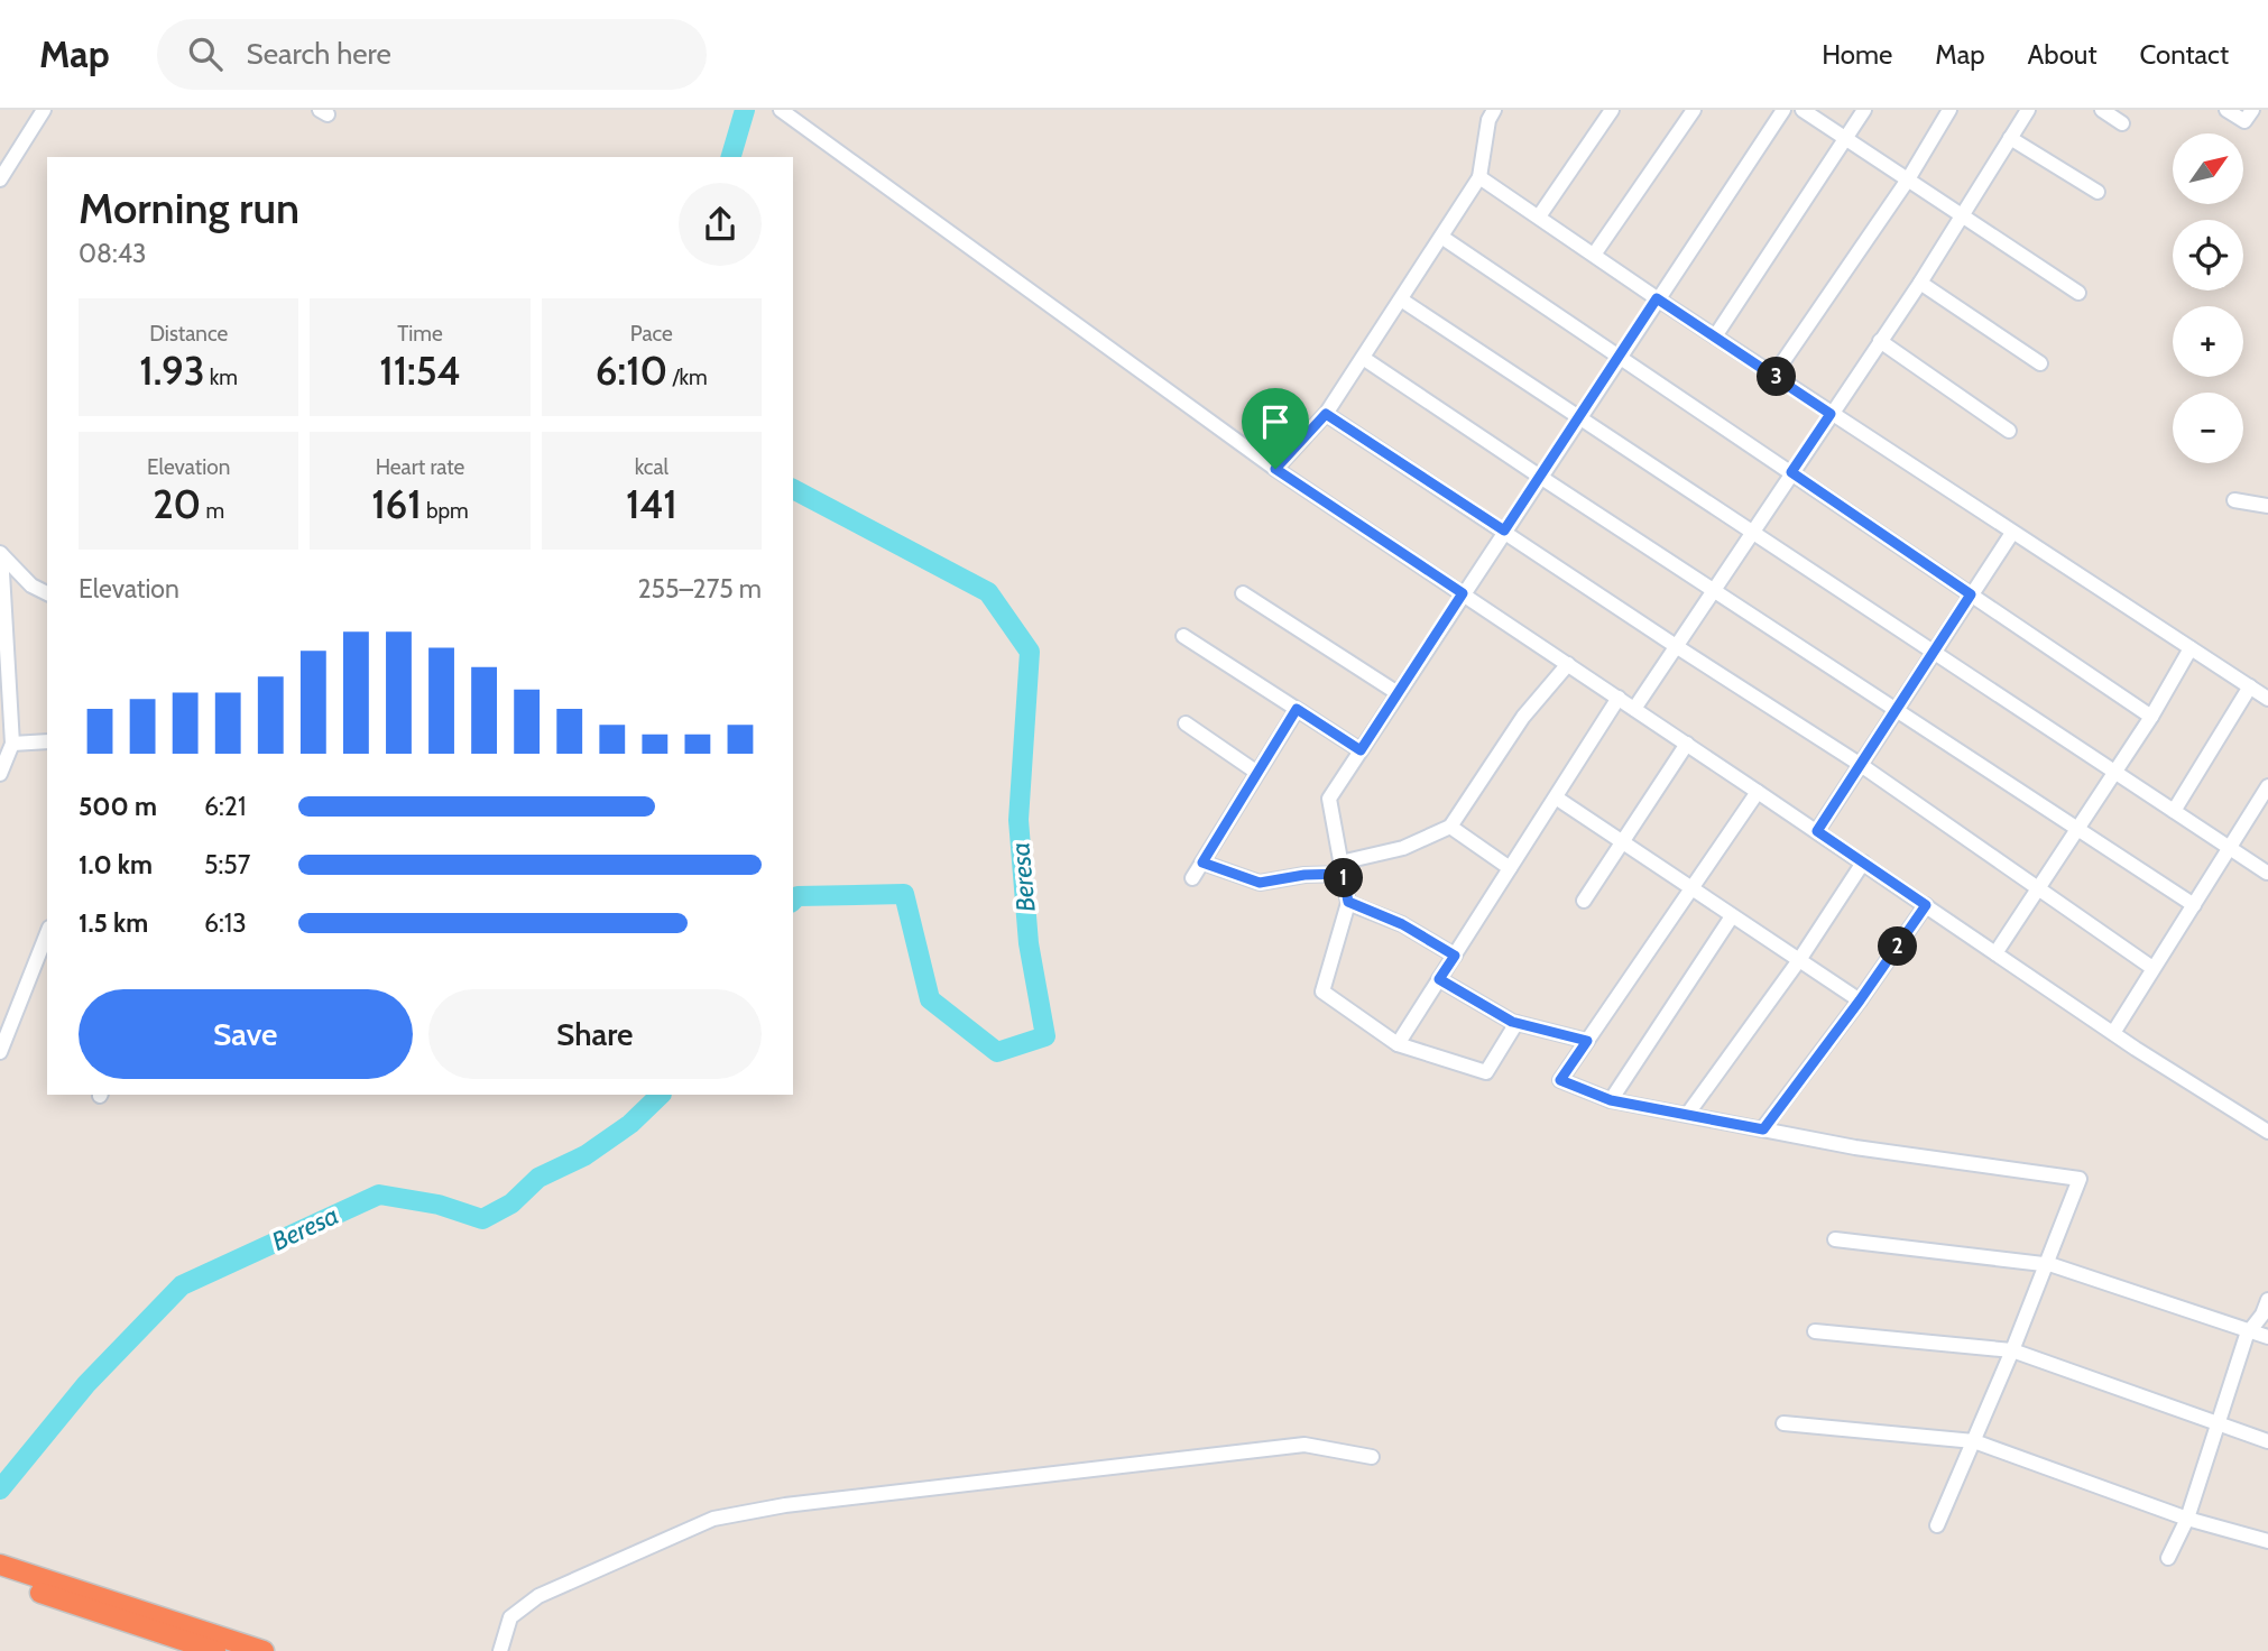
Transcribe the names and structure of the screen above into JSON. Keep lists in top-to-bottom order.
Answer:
{
  "water": ["Beresa"],
  "north": "top right",
  "page": {
    "header": "Map",
    "search": "Search here",
    "nav": [
      "Home",
      "Map",
      "About",
      "Contact"
    ],
    "map_buttons": ["+", "−"],
    "heading": ["Morning run", "08:43"],
    "stats": [
      ["Distance", "1.93 km"],
      ["Time", "11:54"],
      ["Pace", "6:10 /km"],
      ["Elevation", "20 m"],
      ["Heart rate", "161 bpm"],
      ["kcal", "141"]
    ],
    "pins": ["3", "1", "2"],
    "chart": ["Elevation", "255–275 m"],
    "list": [
      {
        "name": "500 m",
        "note": "6:21"
      },
      {
        "name": "1.0 km",
        "note": "5:57"
      },
      {
        "name": "1.5 km",
        "note": "6:13"
      }
    ],
    "buttons": ["Save", "Share"]
  }
}
